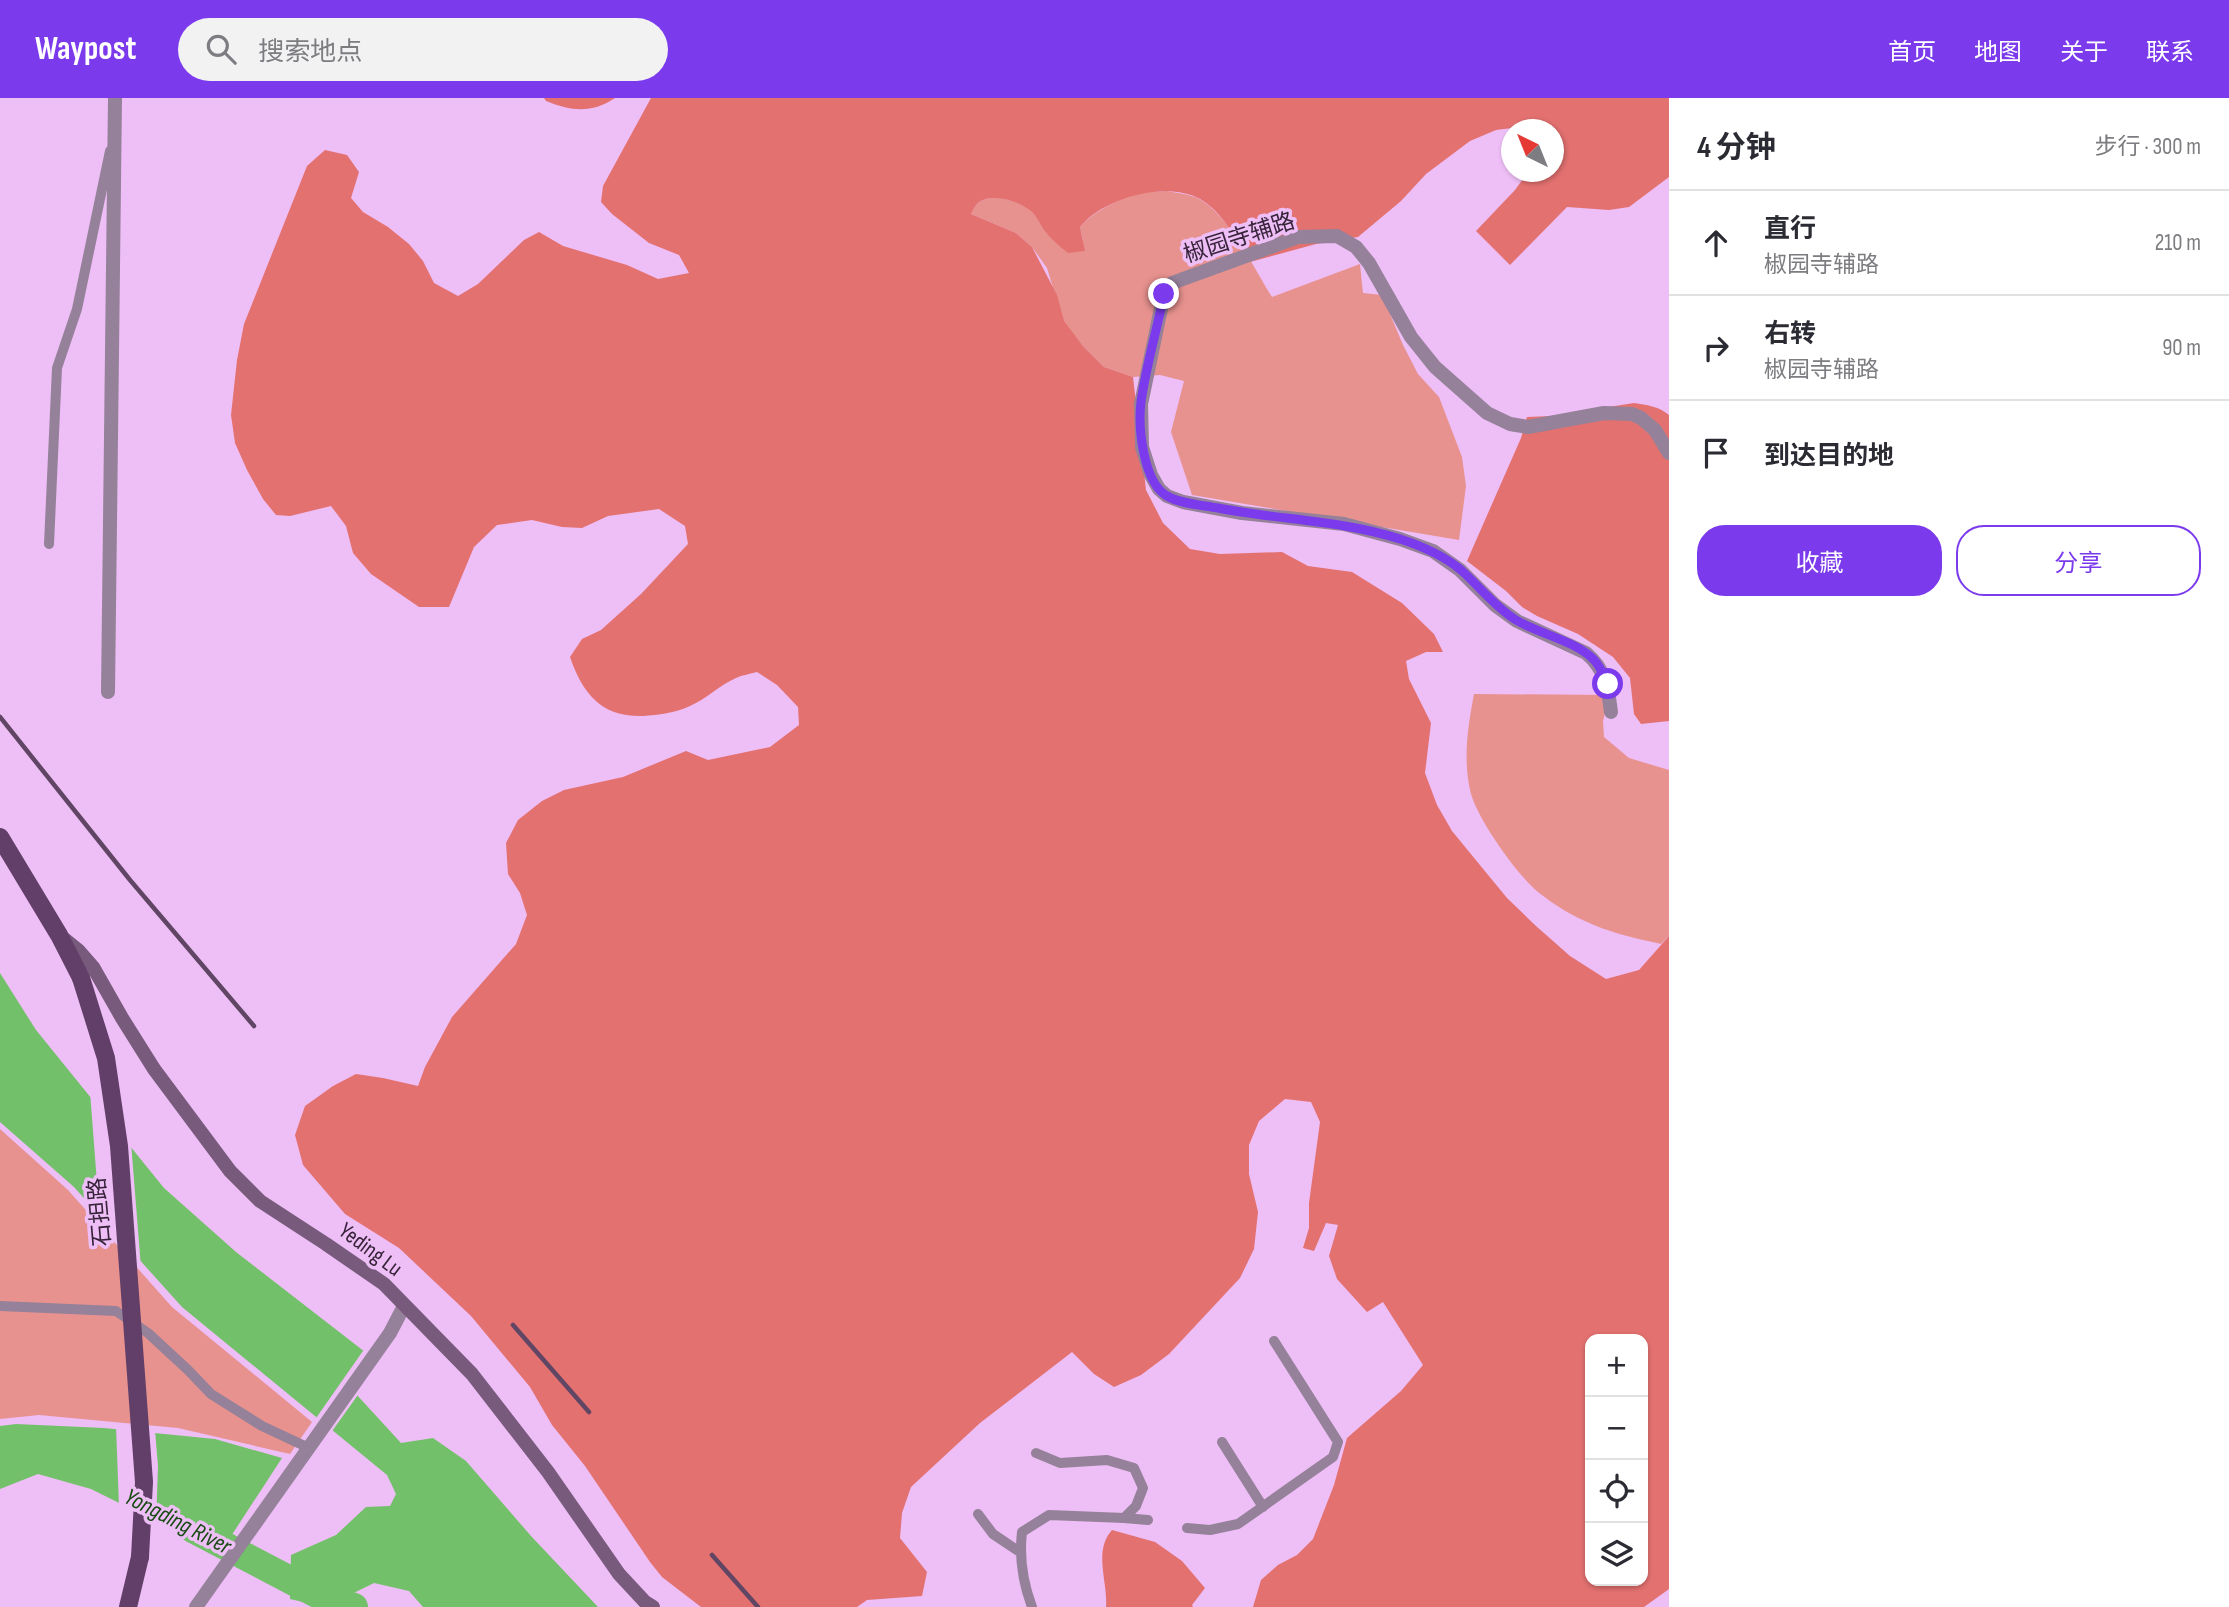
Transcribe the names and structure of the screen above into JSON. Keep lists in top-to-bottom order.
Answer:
{
  "streets": {
    "main road": ["石担路", "Yeding Lu"],
    "street": ["椒园寺辅路"]
  },
  "crossings": [
    ["石担路", "Yeding Lu"]
  ],
  "water": ["Yongding River"],
  "north": "top left",
  "page": {
    "header": "Waypost",
    "search": "搜索地点",
    "nav": [
      "首页",
      "地图",
      "关于",
      "联系"
    ],
    "heading": ["4 分钟", "步行 · 300 m"],
    "list": [
      ["直行", "椒园寺辅路", "210 m"],
      ["右转", "椒园寺辅路", "90 m"],
      "到达目的地"
    ],
    "buttons": ["收藏", "分享"],
    "map_buttons": ["+", "−"]
  }
}
